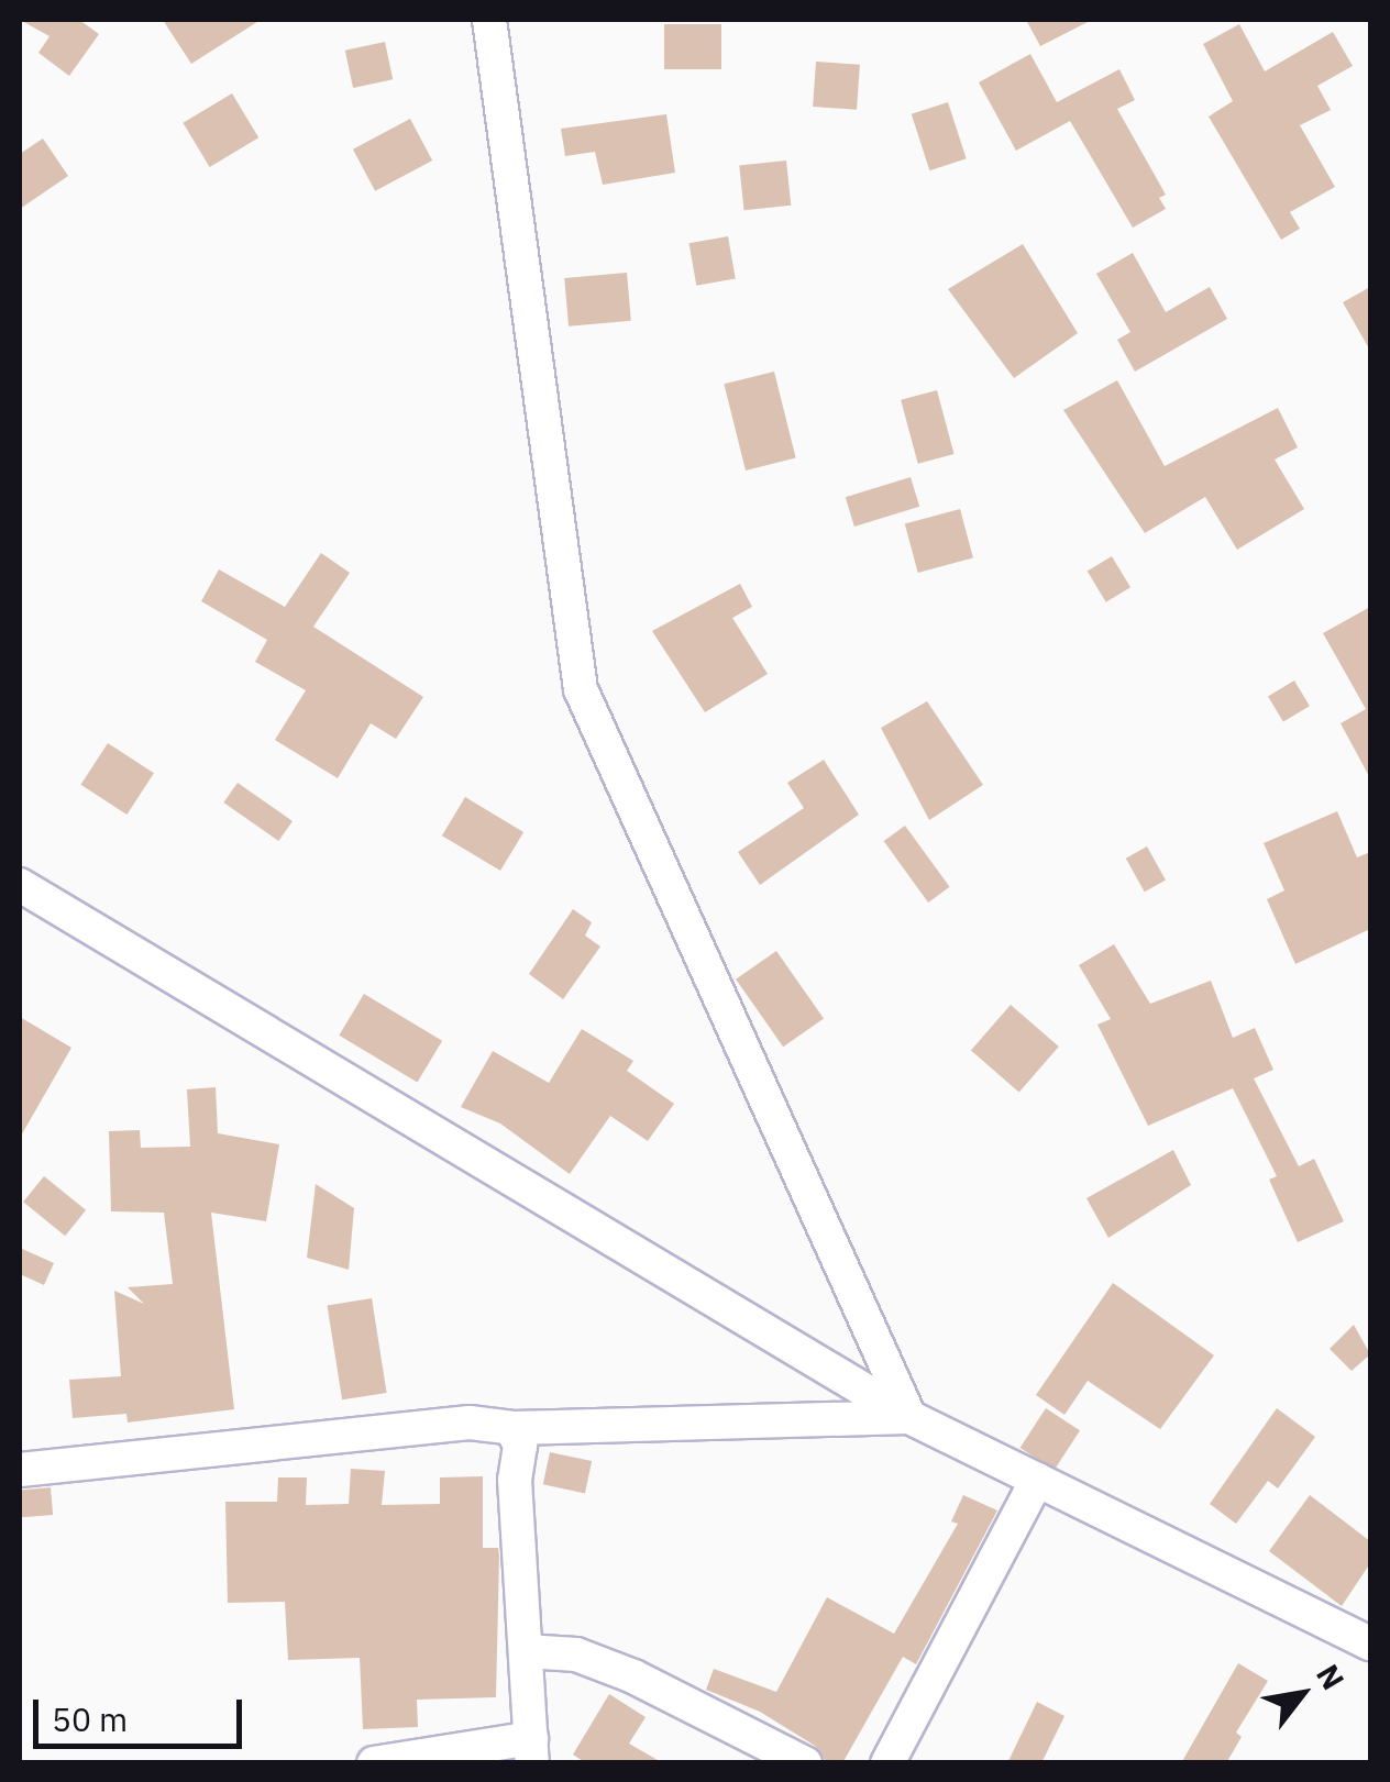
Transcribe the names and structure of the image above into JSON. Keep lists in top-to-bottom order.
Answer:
{
  "scale_bar": "50 m",
  "north": "top right"
}
